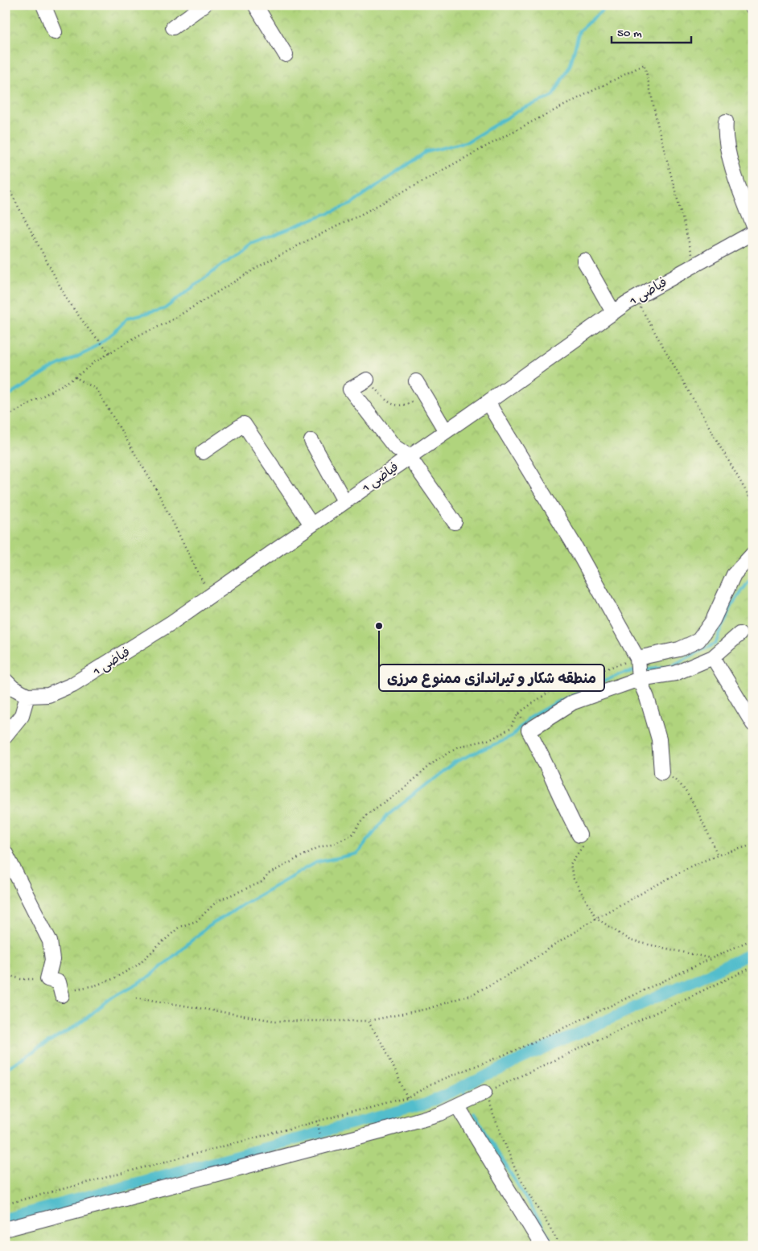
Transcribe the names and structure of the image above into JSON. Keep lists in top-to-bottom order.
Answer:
{
  "streets": {
    "street": ["فیاضی 1"]
  },
  "places": ["منطقه شکار و تیراندازی ممنوع مرزی"],
  "scale_bar": "50 m"
}
